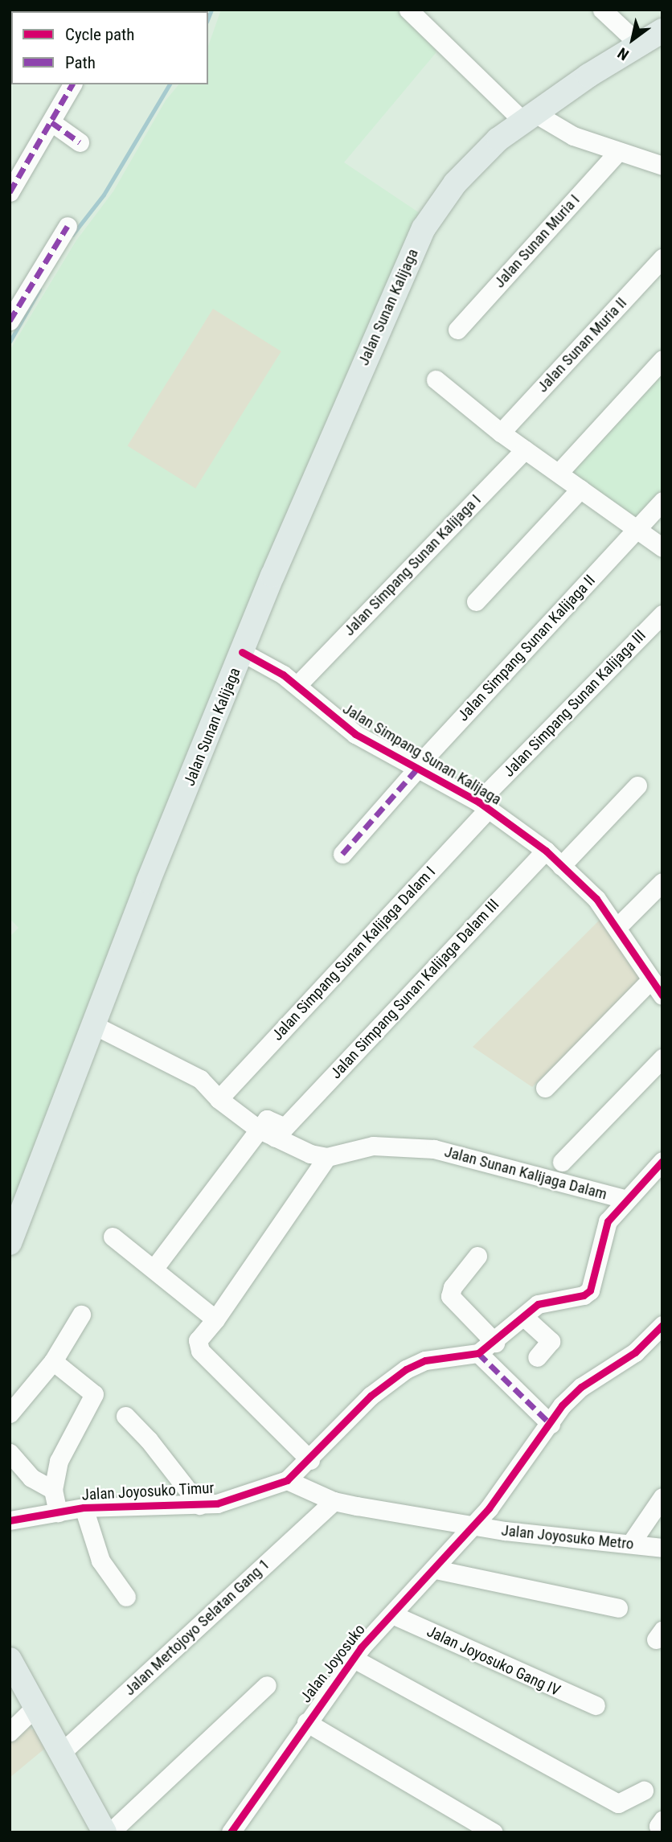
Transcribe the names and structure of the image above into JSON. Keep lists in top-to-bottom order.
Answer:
{
  "streets": {
    "main road": ["Jalan Sunan Kalijaga"],
    "street": [
      "Jalan Sunan Muria I",
      "Jalan Sunan Muria II",
      "Jalan Simpang Sunan Kalijaga I",
      "Jalan Simpang Sunan Kalijaga II",
      "Jalan Simpang Sunan Kalijaga III",
      "Jalan Simpang Sunan Kalijaga",
      "Jalan Simpang Sunan Kalijaga Dalam I",
      "Jalan Simpang Sunan Kalijaga Dalam III",
      "Jalan Sunan Kalijaga Dalam",
      "Jalan Joyosuko Timur",
      "Jalan Joyosuko Metro",
      "Jalan Mertojoyo Selatan Gang 1",
      "Jalan Joyosuko Gang IV",
      "Jalan Joyosuko"
    ]
  },
  "crossings": [
    ["Jalan Sunan Kalijaga", "Jalan Simpang Sunan Kalijaga"],
    ["Jalan Simpang Sunan Kalijaga I", "Jalan Simpang Sunan Kalijaga"],
    ["Jalan Simpang Sunan Kalijaga II", "Jalan Simpang Sunan Kalijaga"],
    ["Jalan Simpang Sunan Kalijaga III", "Jalan Simpang Sunan Kalijaga"],
    ["Jalan Simpang Sunan Kalijaga III", "Jalan Simpang Sunan Kalijaga Dalam I"],
    ["Jalan Simpang Sunan Kalijaga", "Jalan Simpang Sunan Kalijaga Dalam I"],
    ["Jalan Simpang Sunan Kalijaga", "Jalan Simpang Sunan Kalijaga Dalam III"],
    ["Jalan Sunan Kalijaga Dalam", "Jalan Joyosuko Timur"],
    ["Jalan Joyosuko Timur", "Jalan Joyosuko Metro"],
    ["Jalan Joyosuko Metro", "Jalan Mertojoyo Selatan Gang 1"],
    ["Jalan Joyosuko Metro", "Jalan Joyosuko"],
    ["Jalan Joyosuko Gang IV", "Jalan Joyosuko"]
  ],
  "legend": ["Cycle path", "Path"],
  "north": "bottom left"
}
